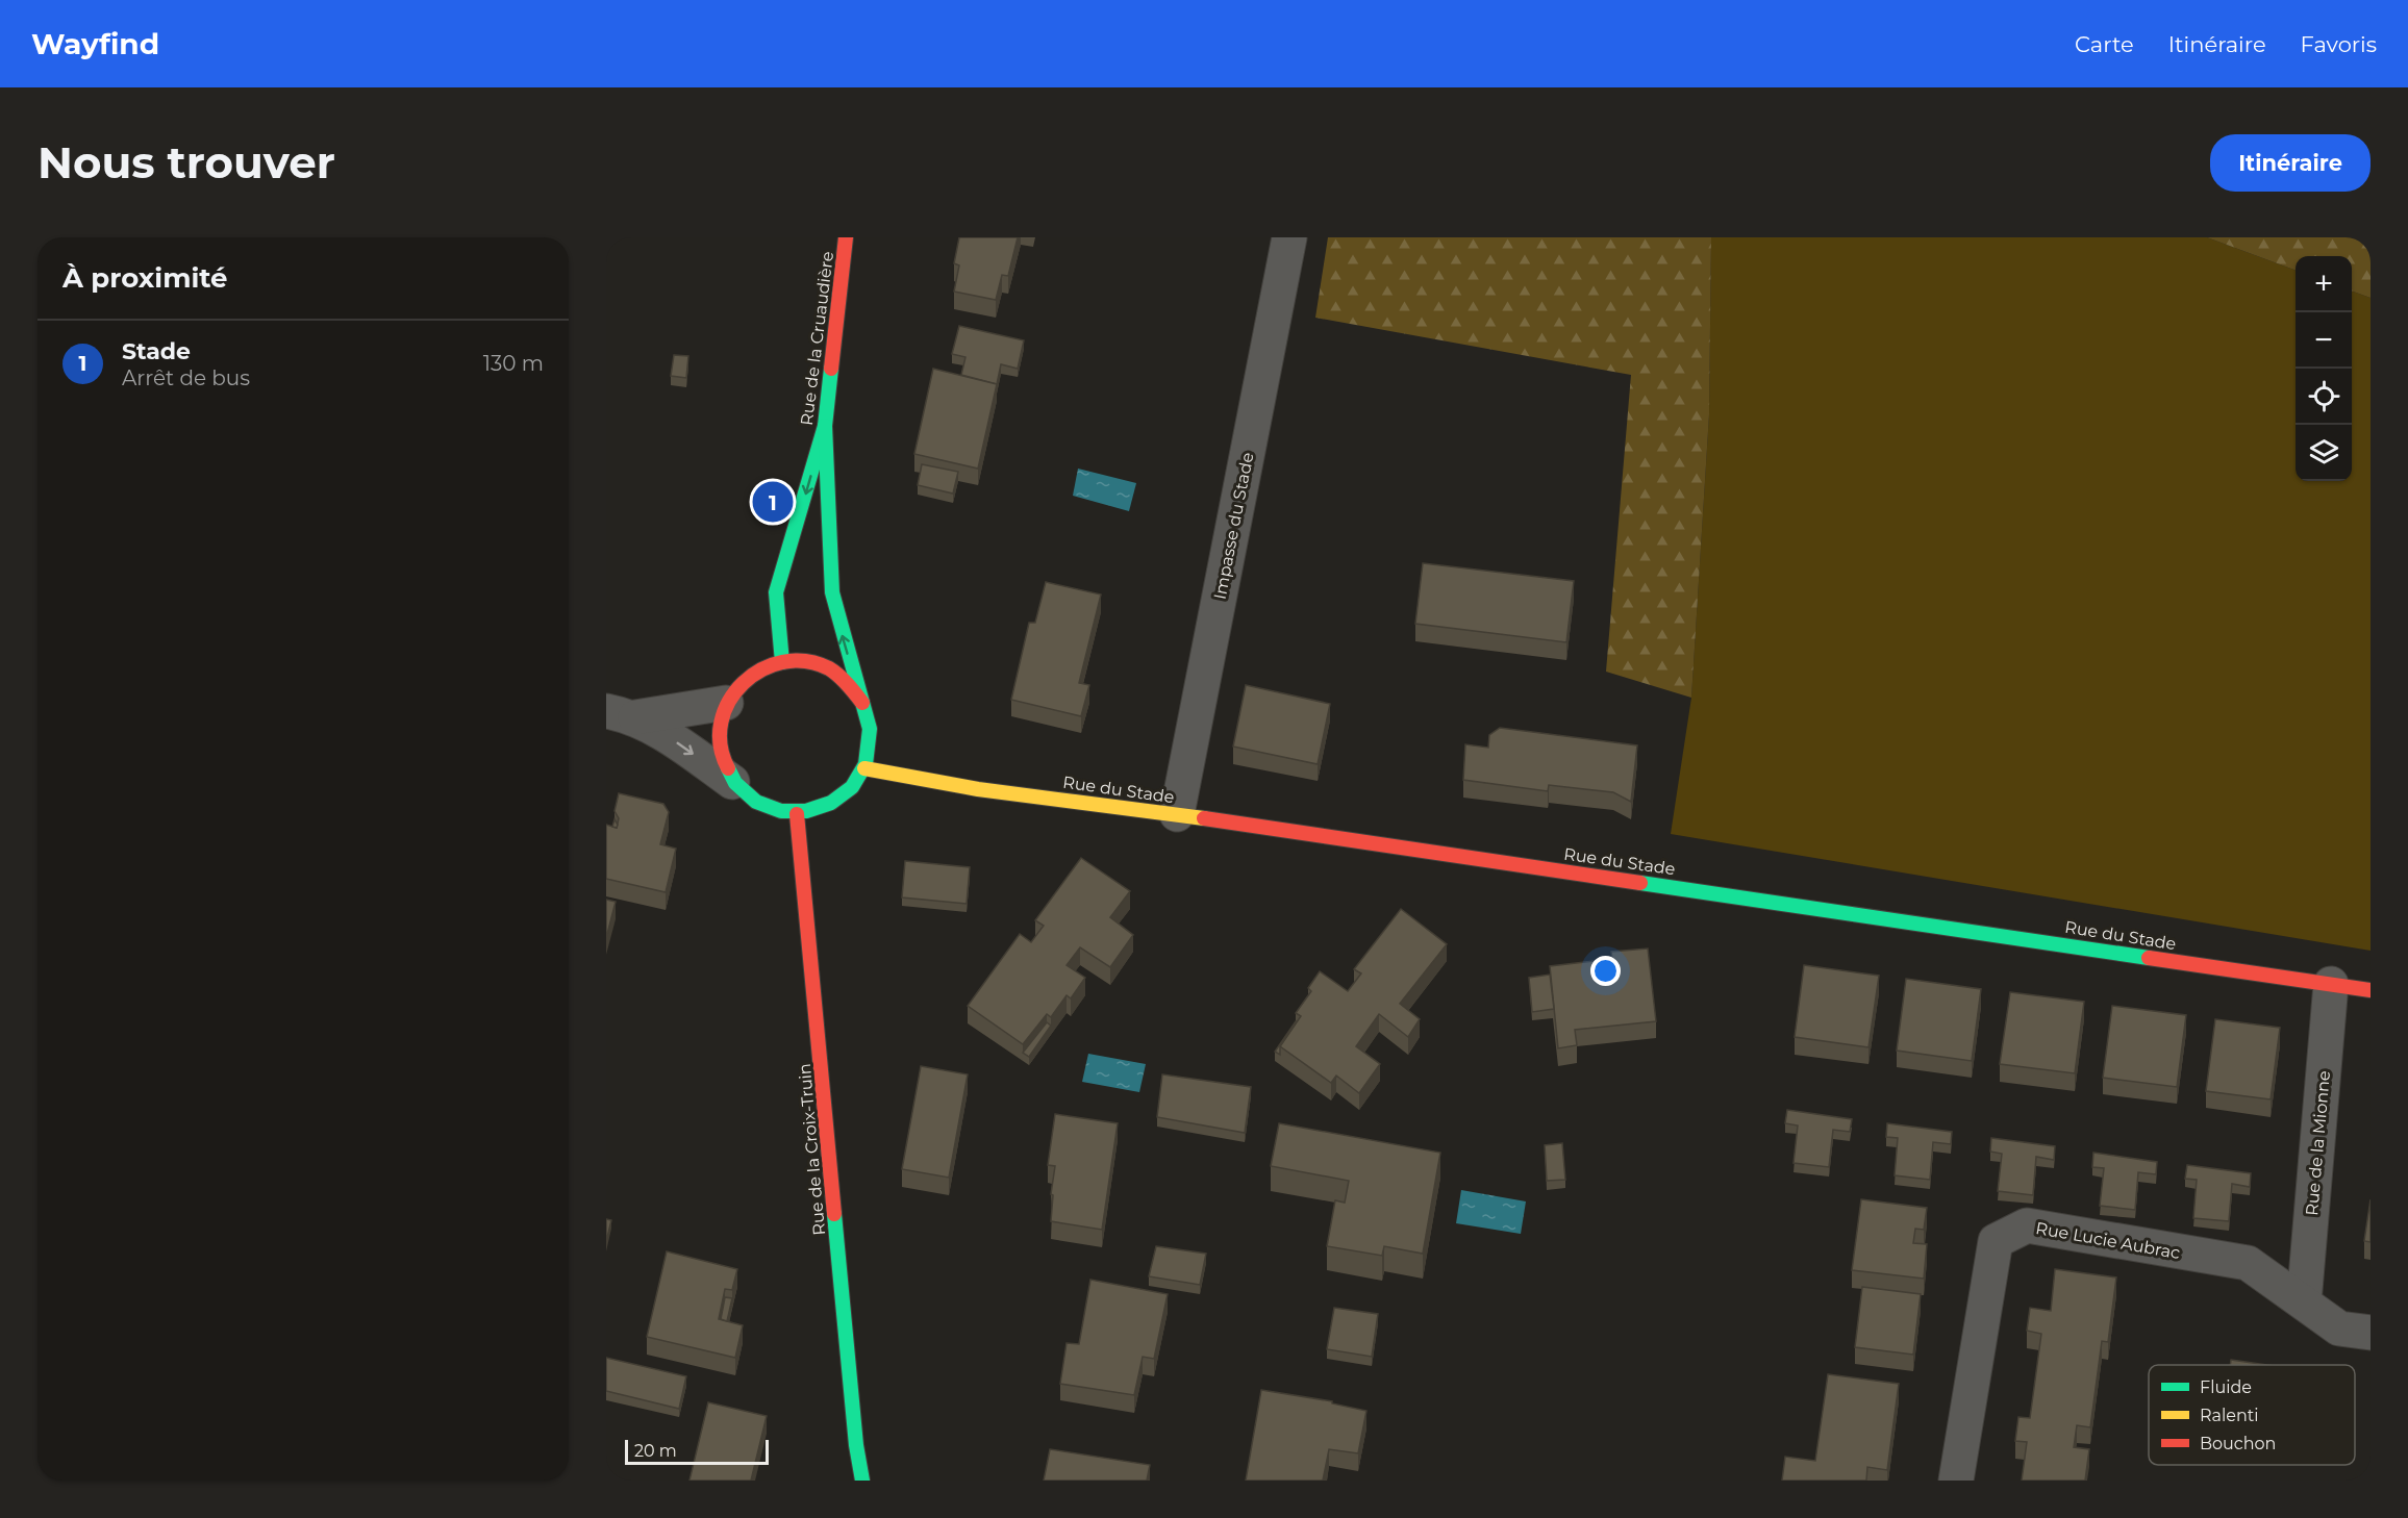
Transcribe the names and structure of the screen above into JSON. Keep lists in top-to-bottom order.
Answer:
{
  "streets": {
    "main road": ["Rue de la Cruaudière", "Rue du Stade", "Rue de la Croix-Truin"],
    "street": ["Impasse du Stade", "Rue de la Mionne", "Rue Lucie Aubrac"]
  },
  "crossings": [
    ["Rue de la Cruaudière", "Rue du Stade"],
    ["Rue de la Cruaudière", "Rue de la Croix-Truin"],
    ["Impasse du Stade", "Rue du Stade"],
    ["Rue du Stade", "Rue de la Mionne"],
    ["Rue du Stade", "Rue de la Croix-Truin"],
    ["Rue de la Mionne", "Rue Lucie Aubrac"]
  ],
  "legend": ["Fluide", "Ralenti", "Bouchon"],
  "scale_bar": "20 m",
  "page": {
    "header": "Wayfind",
    "nav": ["Carte", "Itinéraire", "Favoris"],
    "buttons": "Itinéraire",
    "title": "Nous trouver",
    "heading": "À proximité",
    "map_buttons": ["+", "−"],
    "list": [
      {
        "mark": "1",
        "name": "Stade",
        "note": "Arrêt de bus",
        "value": "130 m"
      }
    ],
    "pins": "1",
    "scale": "20 m"
  }
}
